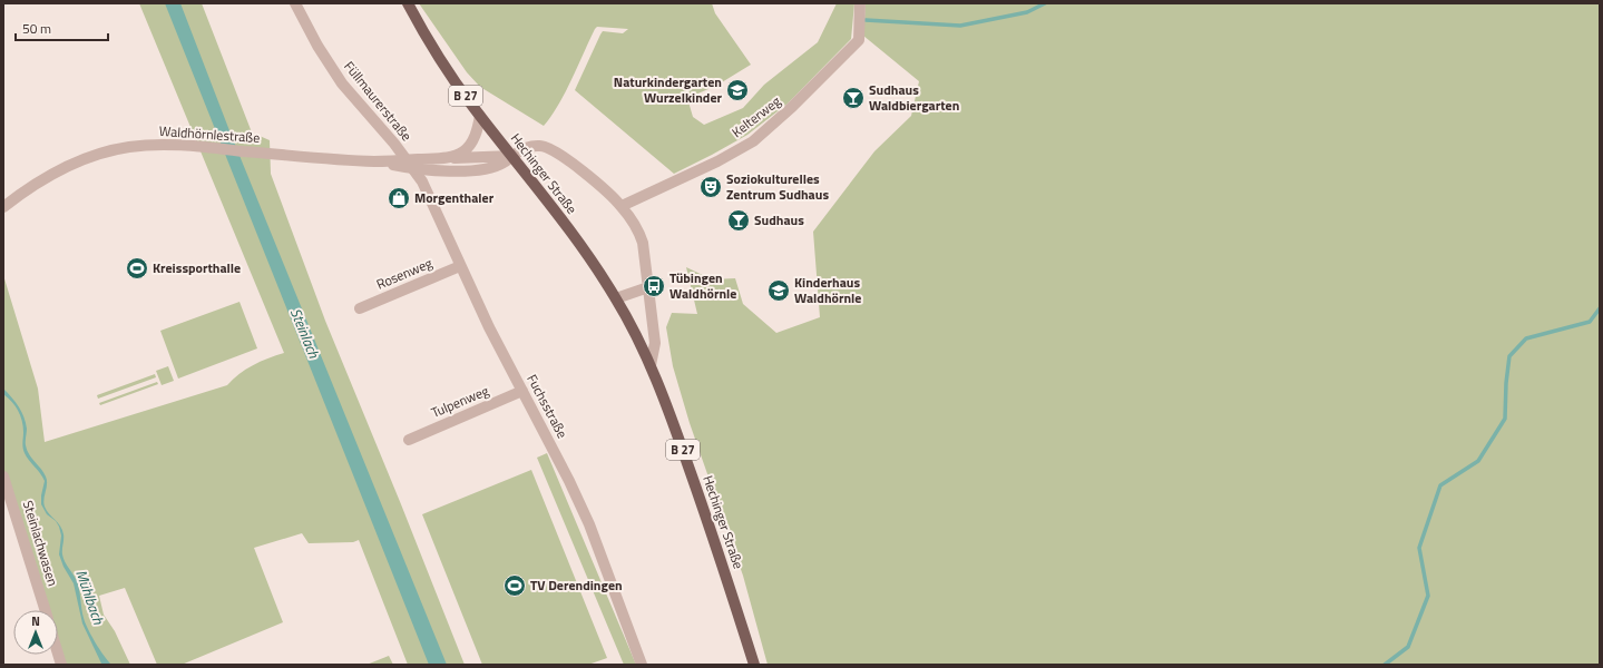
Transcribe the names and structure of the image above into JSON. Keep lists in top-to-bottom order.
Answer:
{
  "streets": {
    "main road": ["B 27", "Hechinger Straße"],
    "street": [
      "Füllmaurerstraße",
      "Kelterweg",
      "Waldhörnlestraße",
      "Rosenweg",
      "Tulpenweg",
      "Fuchsstraße",
      "Steinlachwasen"
    ]
  },
  "crossings": [
    ["Füllmaurerstraße", "Waldhörnlestraße"],
    ["Füllmaurerstraße", "Fuchsstraße"],
    ["Kelterweg", "Hechinger Straße"],
    ["Waldhörnlestraße", "Hechinger Straße"],
    ["Waldhörnlestraße", "Fuchsstraße"],
    ["Rosenweg", "Fuchsstraße"],
    ["Tulpenweg", "Fuchsstraße"]
  ],
  "water": ["Steinlach", "Mühlbach"],
  "places": {
    "school or university": ["Naturkindergarten Wurzelkinder", "Kinderhaus Waldhörnle"],
    "bar": ["Sudhaus Waldbiergarten", "Sudhaus"],
    "theatre": ["Soziokulturelles Zentrum Sudhaus"],
    "shop": ["Morgenthaler"],
    "sports": ["Kreissporthalle", "TV Derendingen"],
    "bus stop": ["Tübingen Waldhörnle"]
  },
  "scale_bar": "50 m",
  "north": "top"
}
